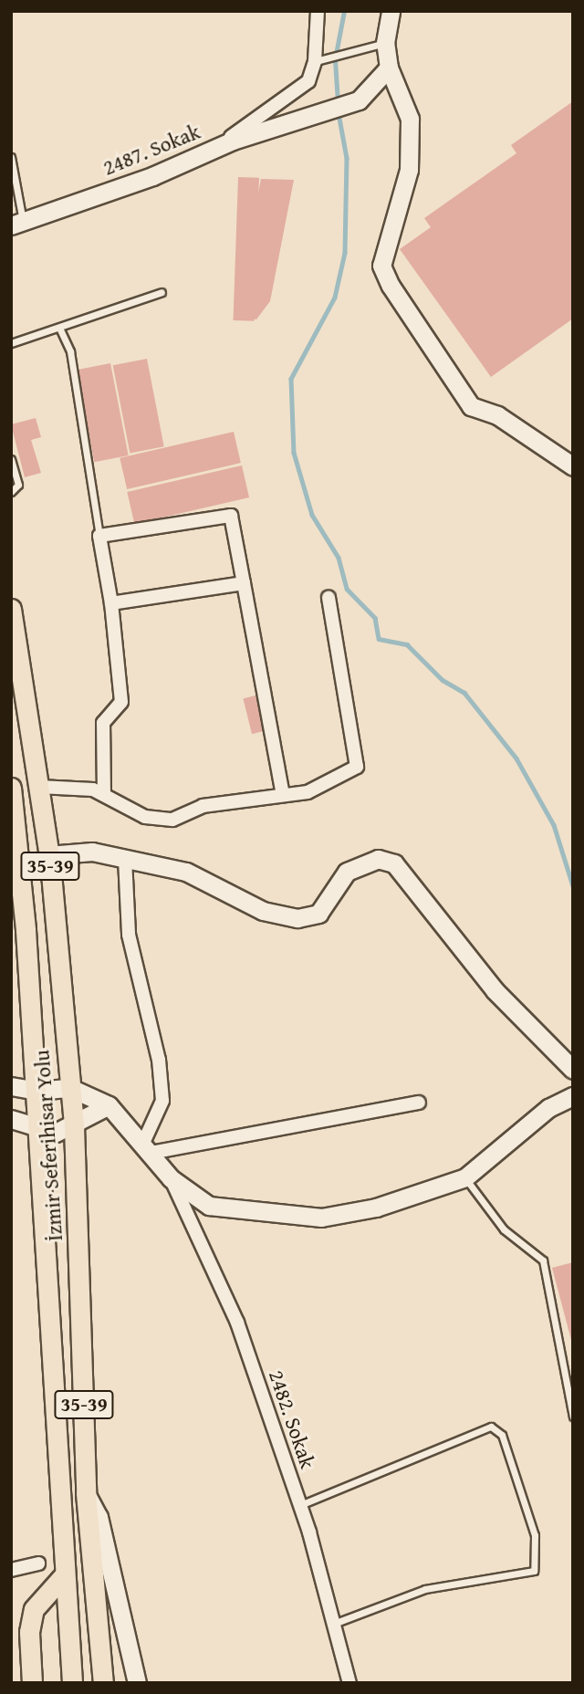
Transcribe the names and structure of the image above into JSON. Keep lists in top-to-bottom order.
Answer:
{
  "streets": {
    "main road": ["35-39", "İzmir Seferihisar Yolu"],
    "street": ["2487. Sokak", "2482. Sokak"]
  }
}
